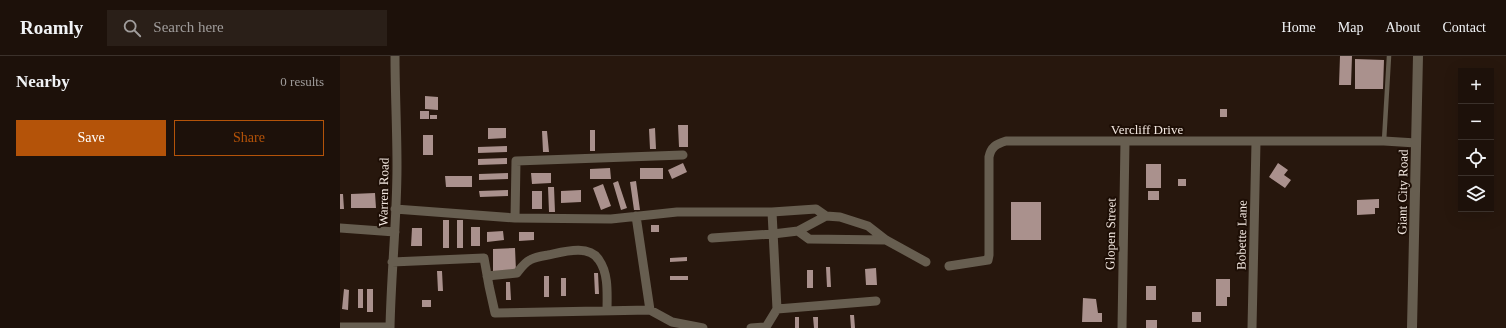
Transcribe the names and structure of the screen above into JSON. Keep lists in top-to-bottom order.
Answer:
{
  "streets": {
    "street": [
      "Vercliff Drive",
      "Warren Road",
      "Giant City Road",
      "Glopen Street",
      "Bobette Lane"
    ]
  },
  "crossings": [
    ["Vercliff Drive", "Giant City Road"],
    ["Vercliff Drive", "Glopen Street"],
    ["Vercliff Drive", "Bobette Lane"]
  ],
  "page": {
    "header": "Roamly",
    "search": "Search here",
    "nav": [
      "Home",
      "Map",
      "About",
      "Contact"
    ],
    "heading": ["Nearby", "0 results"],
    "map_buttons": ["+", "−"],
    "buttons": ["Save", "Share"]
  }
}
